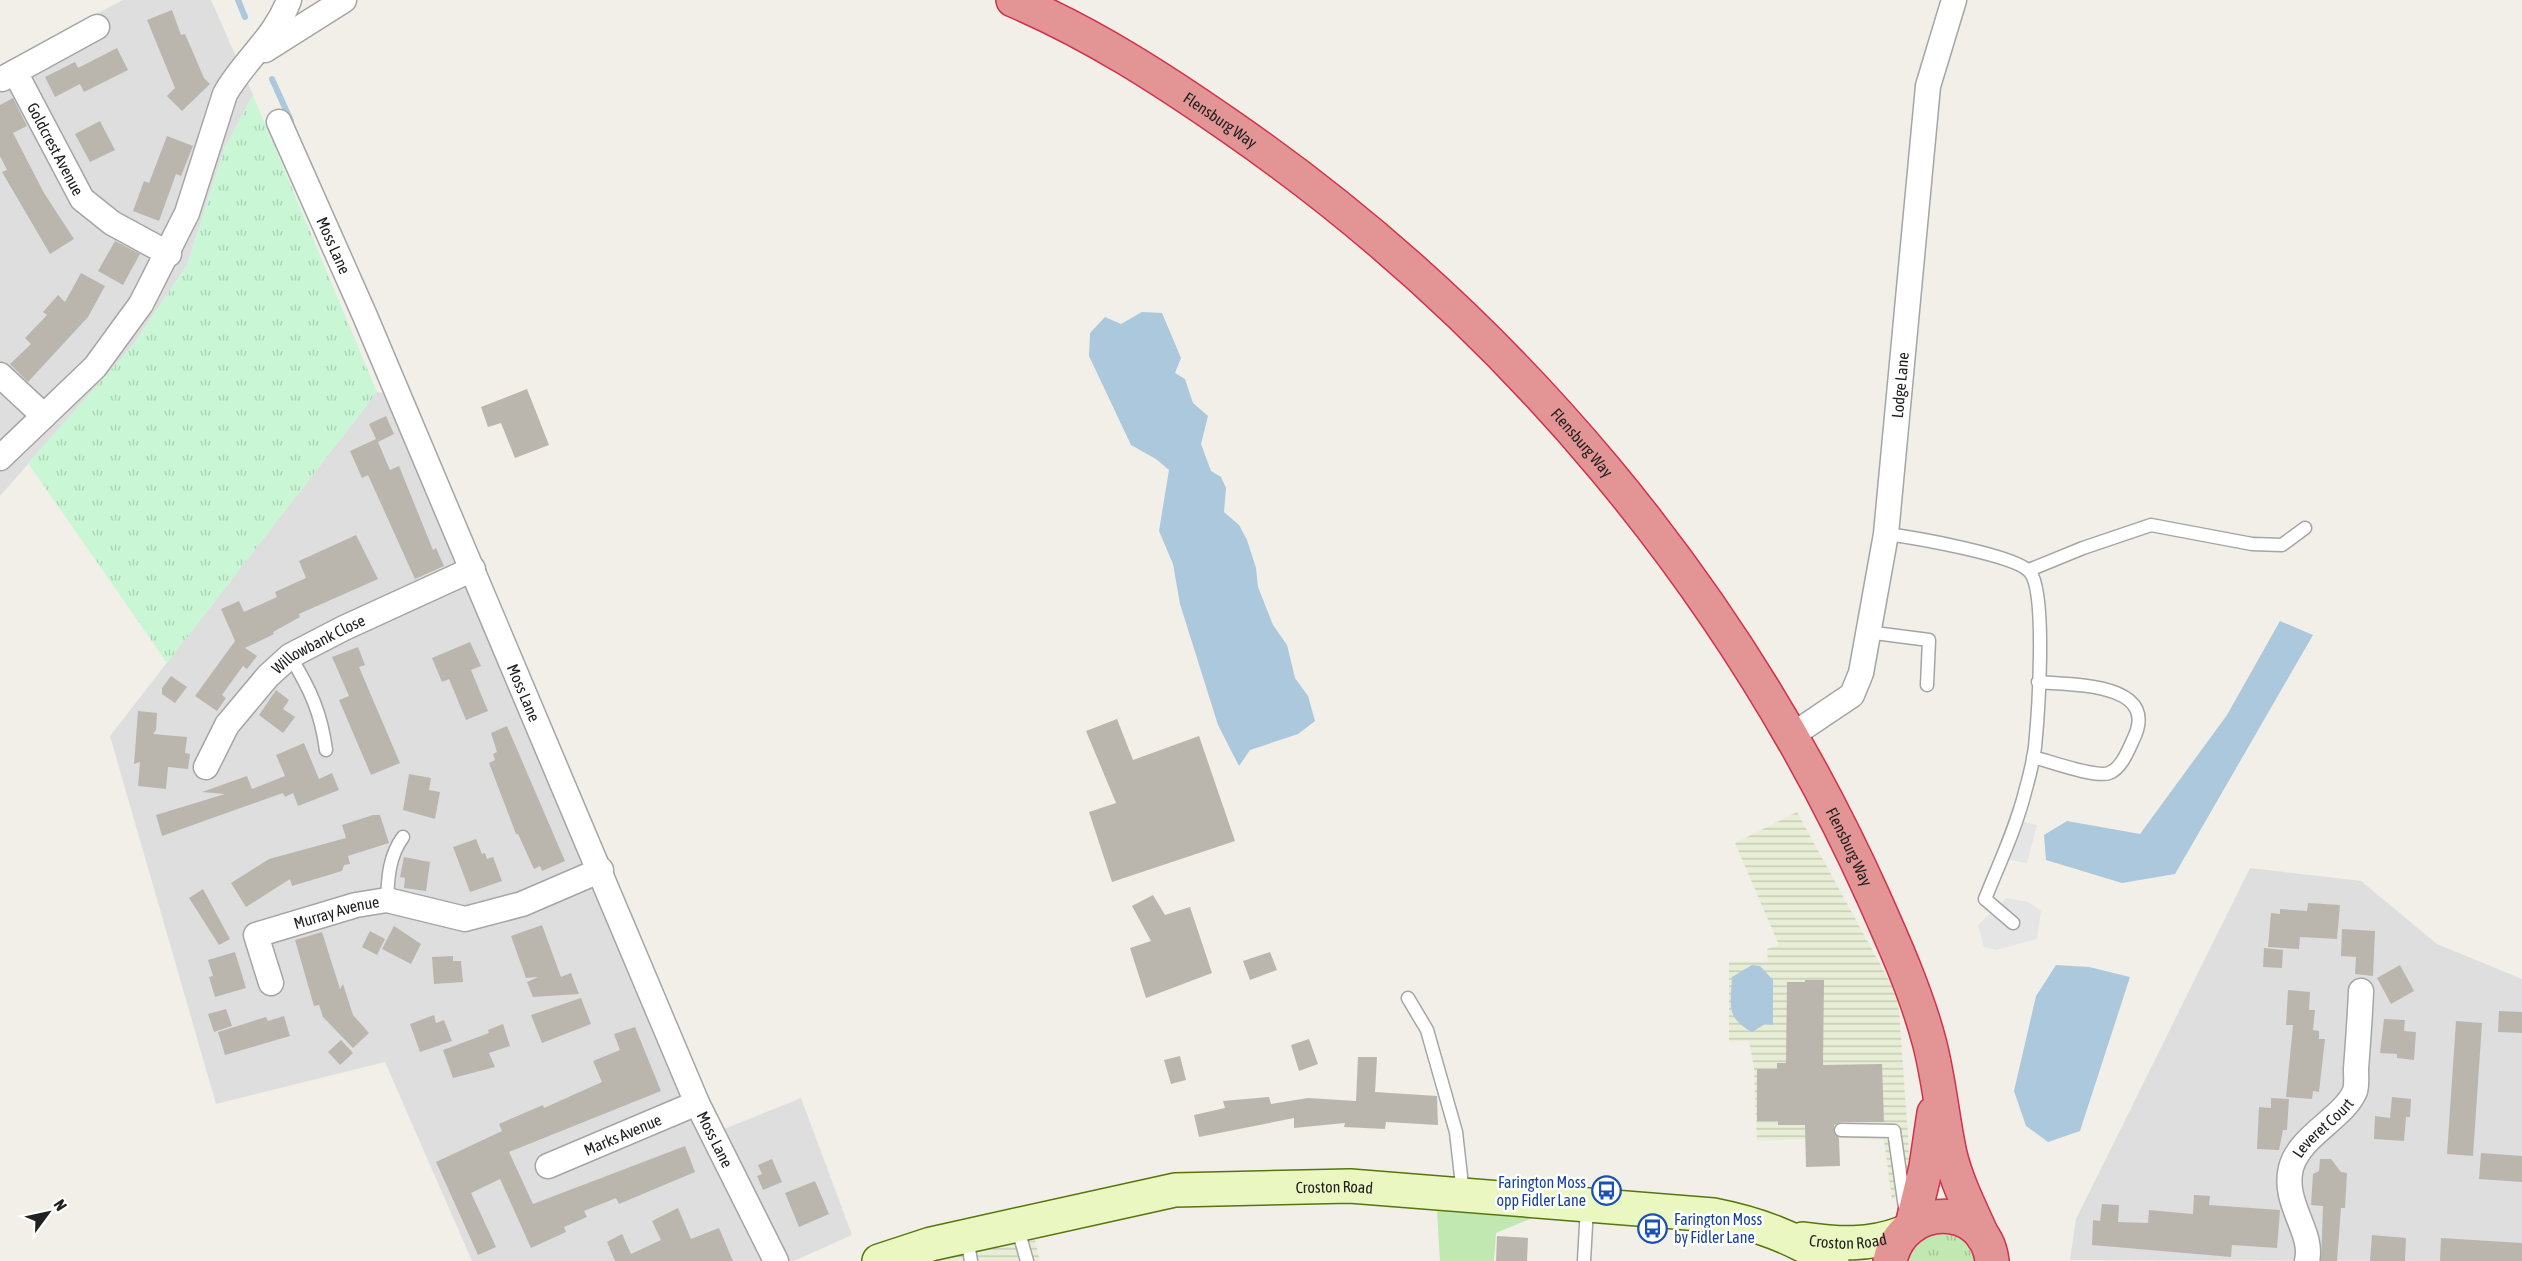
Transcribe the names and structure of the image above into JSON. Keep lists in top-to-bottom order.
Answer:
{
  "streets": {
    "highway": ["Flensburg Way"],
    "street": [
      "Goldcrest Avenue",
      "Moss Lane",
      "Lodge Lane",
      "Willowbank Close",
      "Murray Avenue",
      "Leveret Court",
      "Marks Avenue",
      "Croston Road"
    ]
  },
  "crossings": [
    ["Flensburg Way", "Lodge Lane"],
    ["Flensburg Way", "Croston Road"],
    ["Moss Lane", "Willowbank Close"],
    ["Moss Lane", "Murray Avenue"],
    ["Moss Lane", "Marks Avenue"]
  ],
  "places": {
    "bus stop": ["Farington Moss opp Fidler Lane", "Farington Moss by Fidler Lane"]
  },
  "north": "top right"
}
